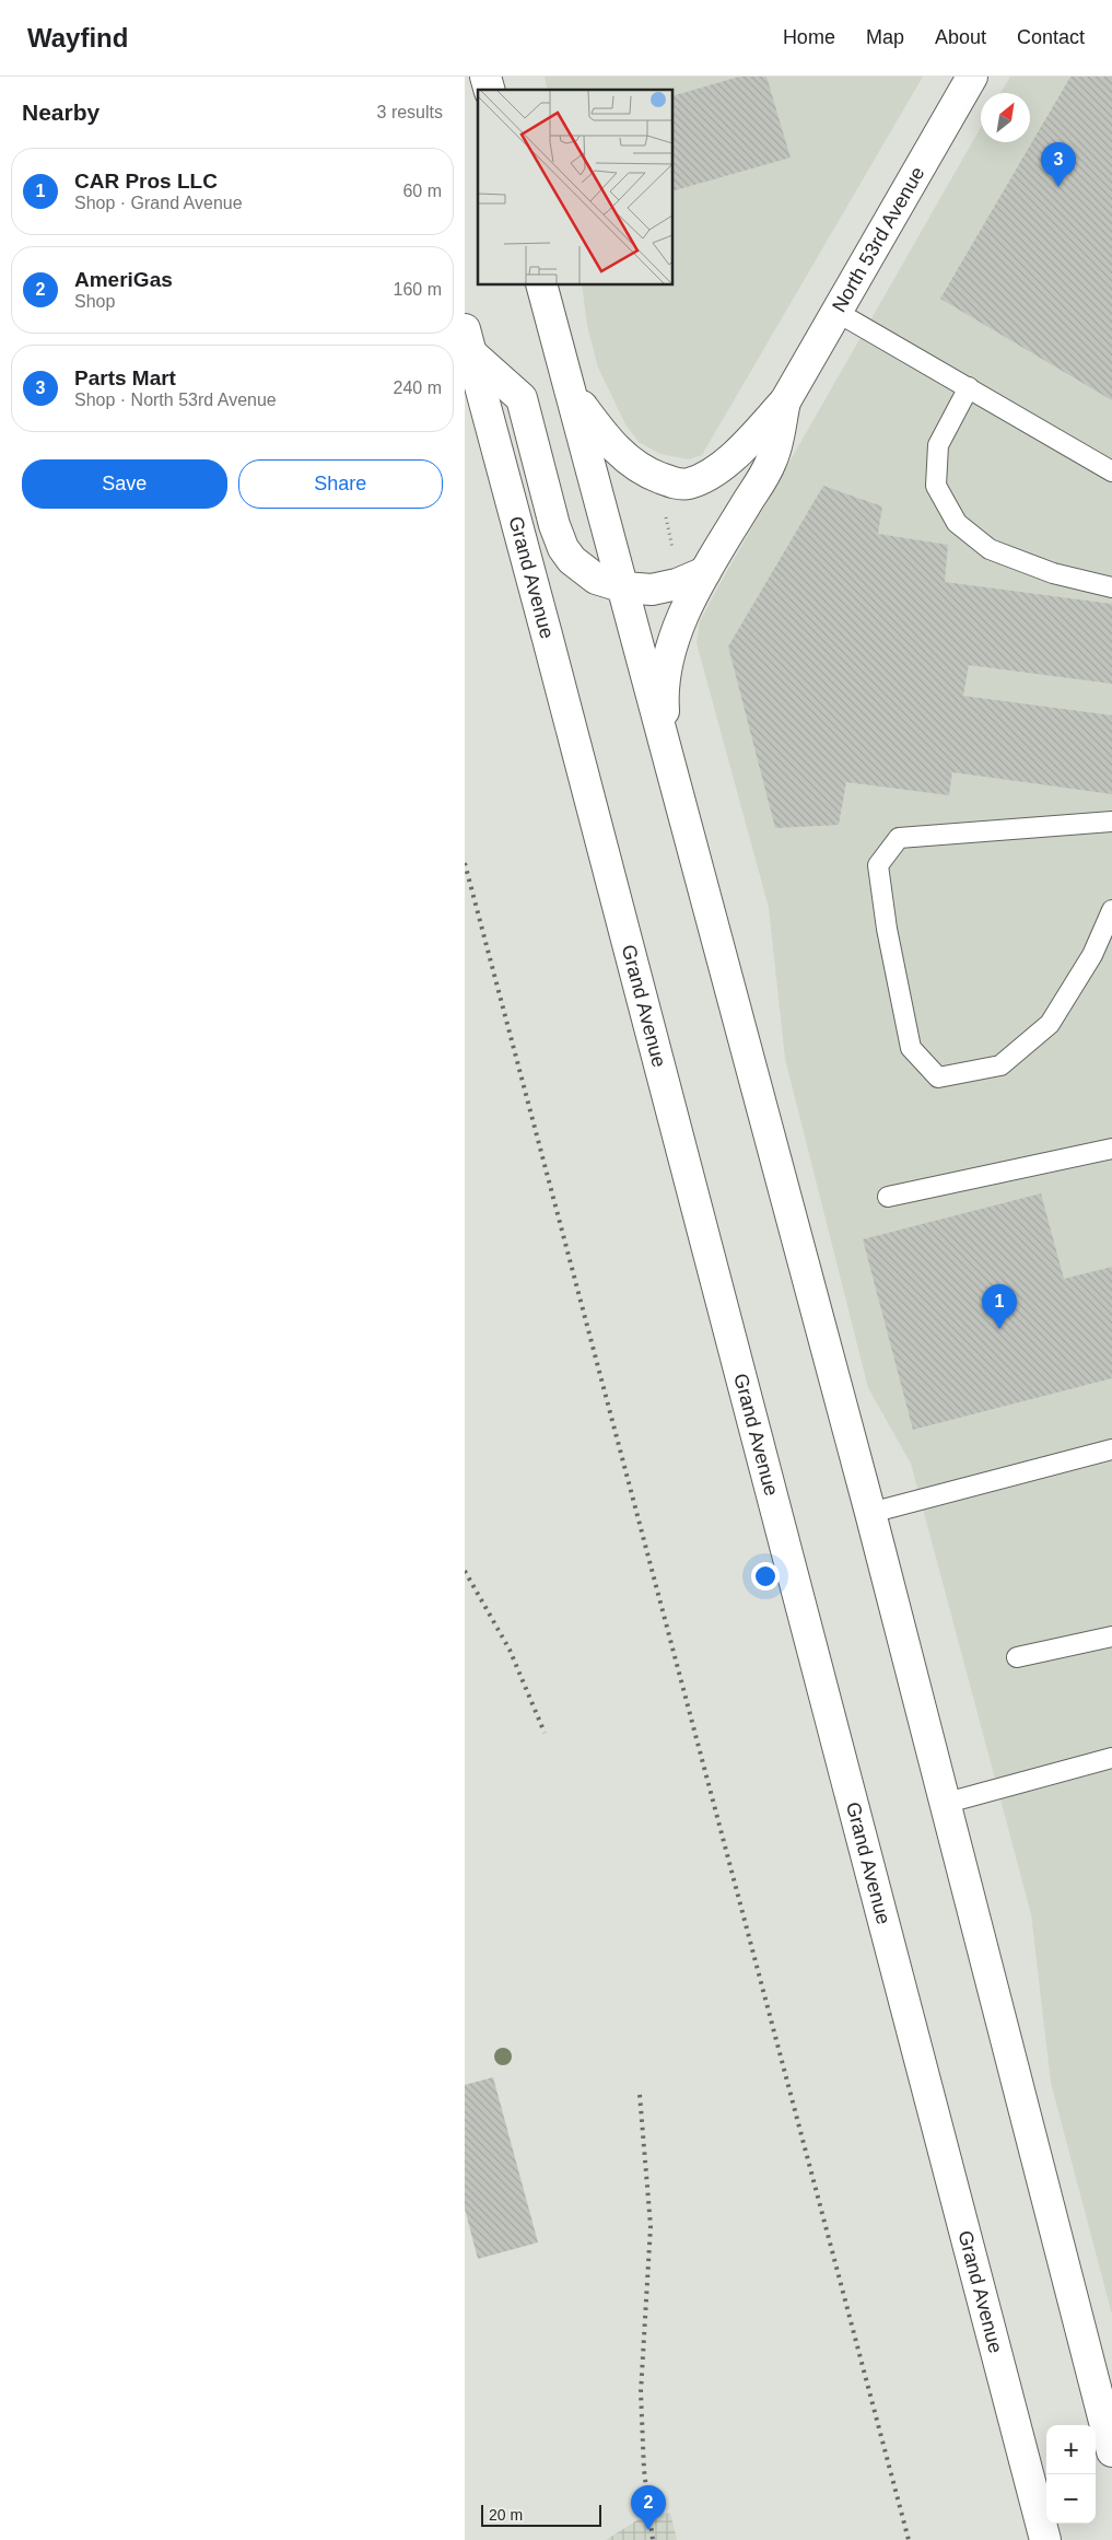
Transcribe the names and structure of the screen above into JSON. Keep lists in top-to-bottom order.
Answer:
{
  "streets": {
    "main road": ["North 53rd Avenue", "Grand Avenue"]
  },
  "scale_bar": "20 m",
  "north": "top right",
  "page": {
    "header": "Wayfind",
    "nav": [
      "Home",
      "Map",
      "About",
      "Contact"
    ],
    "heading": ["Nearby", "3 results"],
    "pins": ["3", "1", "2"],
    "list": [
      {
        "mark": "1",
        "name": "CAR Pros LLC",
        "note": "Shop · Grand Avenue",
        "value": "60 m"
      },
      {
        "mark": "2",
        "name": "AmeriGas",
        "note": "Shop",
        "value": "160 m"
      },
      {
        "mark": "3",
        "name": "Parts Mart",
        "note": "Shop · North 53rd Avenue",
        "value": "240 m"
      }
    ],
    "buttons": ["Save", "Share"],
    "map_buttons": ["+", "−"],
    "scale": "20 m"
  }
}
